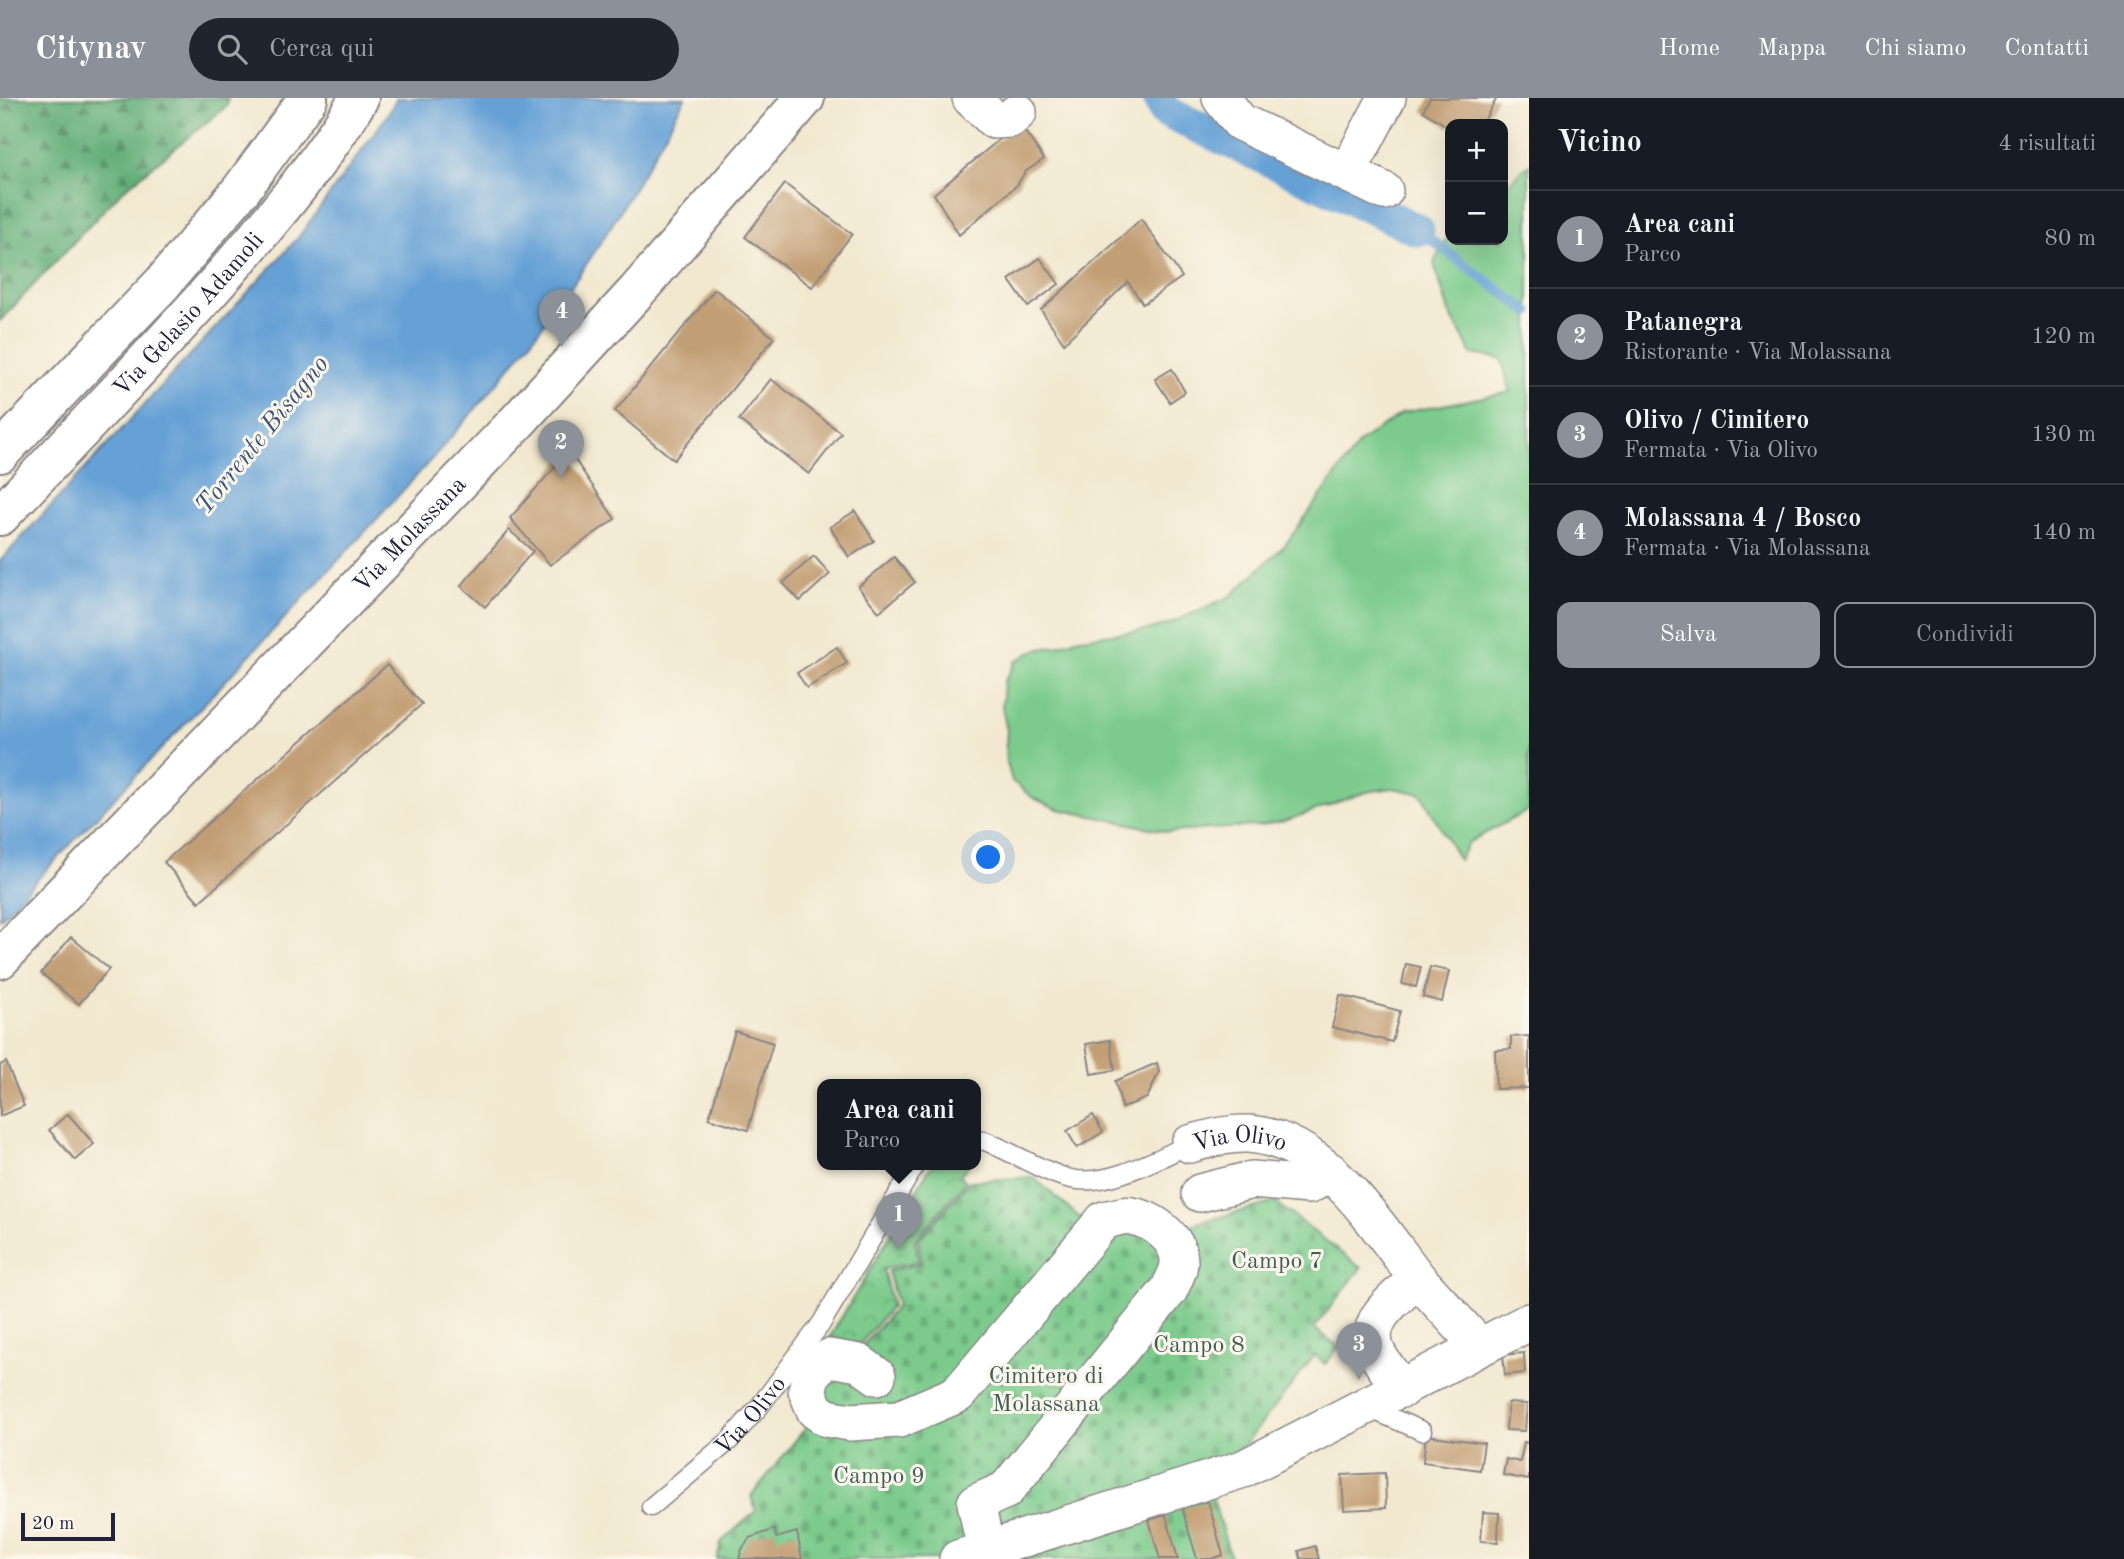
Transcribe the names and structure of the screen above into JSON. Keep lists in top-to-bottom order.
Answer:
{
  "streets": {
    "main road": ["Via Gelasio Adamoli", "Via Molassana"],
    "street": ["Via Olivo"]
  },
  "water": ["Torrente Bisagno"],
  "parks": [
    "Campo 7",
    "Campo 8",
    "Cimitero di Molassana",
    "Campo 9"
  ],
  "scale_bar": "20 m",
  "page": {
    "header": "Citynav",
    "search": "Cerca qui",
    "nav": [
      "Home",
      "Mappa",
      "Chi siamo",
      "Contatti"
    ],
    "heading": ["Vicino", "4 risultati"],
    "map_buttons": ["+", "−"],
    "list": [
      {
        "mark": "1",
        "name": "Area cani",
        "note": "Parco",
        "value": "80 m"
      },
      {
        "mark": "2",
        "name": "Patanegra",
        "note": "Ristorante · Via Molassana",
        "value": "120 m"
      },
      {
        "mark": "3",
        "name": "Olivo / Cimitero",
        "note": "Fermata · Via Olivo",
        "value": "130 m"
      },
      {
        "mark": "4",
        "name": "Molassana 4 / Bosco",
        "note": "Fermata · Via Molassana",
        "value": "140 m"
      }
    ],
    "pins": [
      "4",
      "2",
      "1",
      "3"
    ],
    "buttons": ["Salva", "Condividi"],
    "popup": ["Area cani", "Parco"],
    "scale": "20 m"
  }
}
